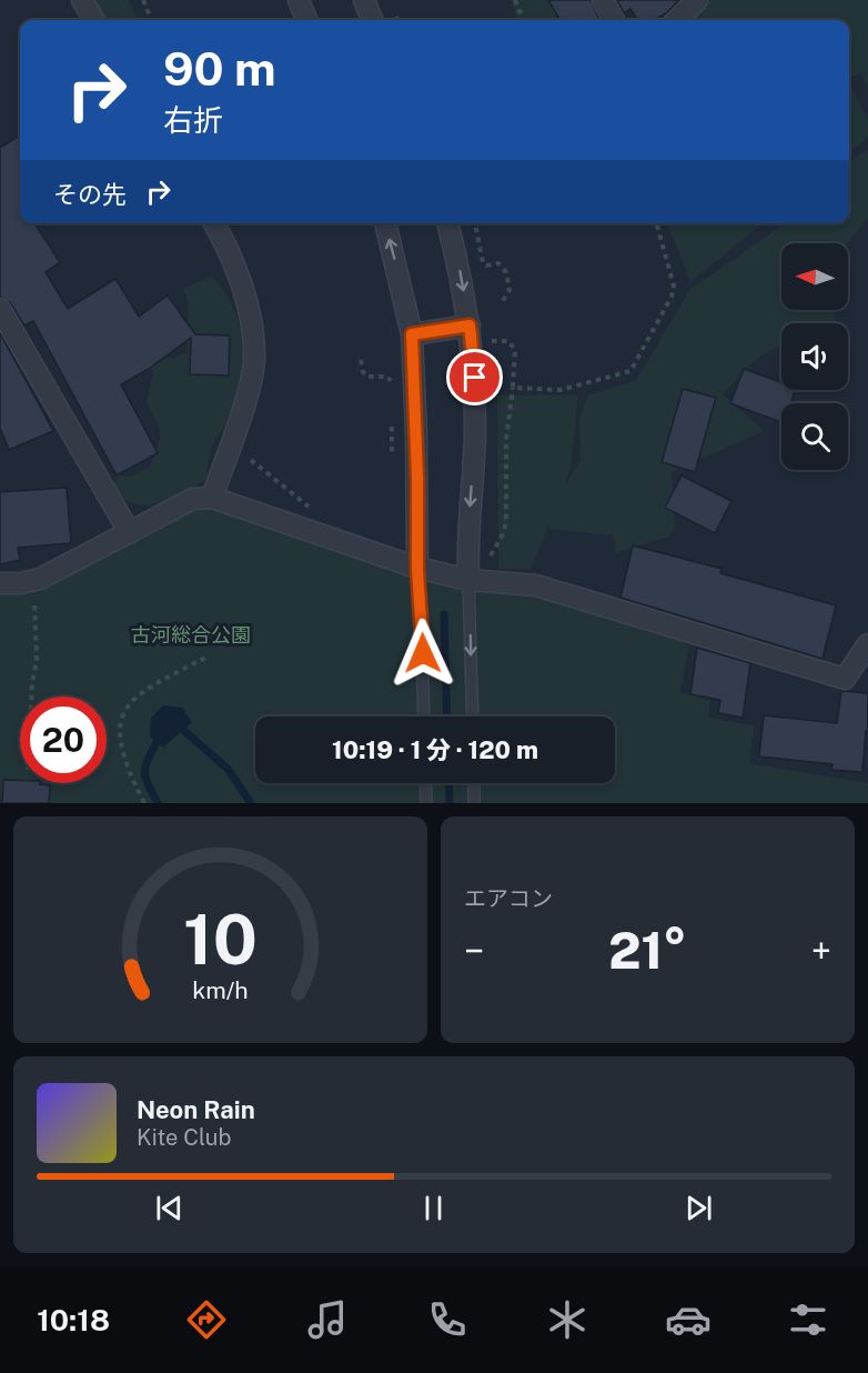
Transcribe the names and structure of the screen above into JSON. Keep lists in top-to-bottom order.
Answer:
{
  "parks": ["古河総合公園"],
  "north": "left",
  "page": {
    "turn": ["90 m", "右折"],
    "then": "その先",
    "limit": "20",
    "trip": "10:19 · 1 分 · 120 m",
    "tile": "エアコン",
    "heat": ["−", "21°", "+"],
    "song": ["Neon Rain", "Kite Club"],
    "tabs": "10:18",
    "gauge": ["10", "km/h"]
  }
}
